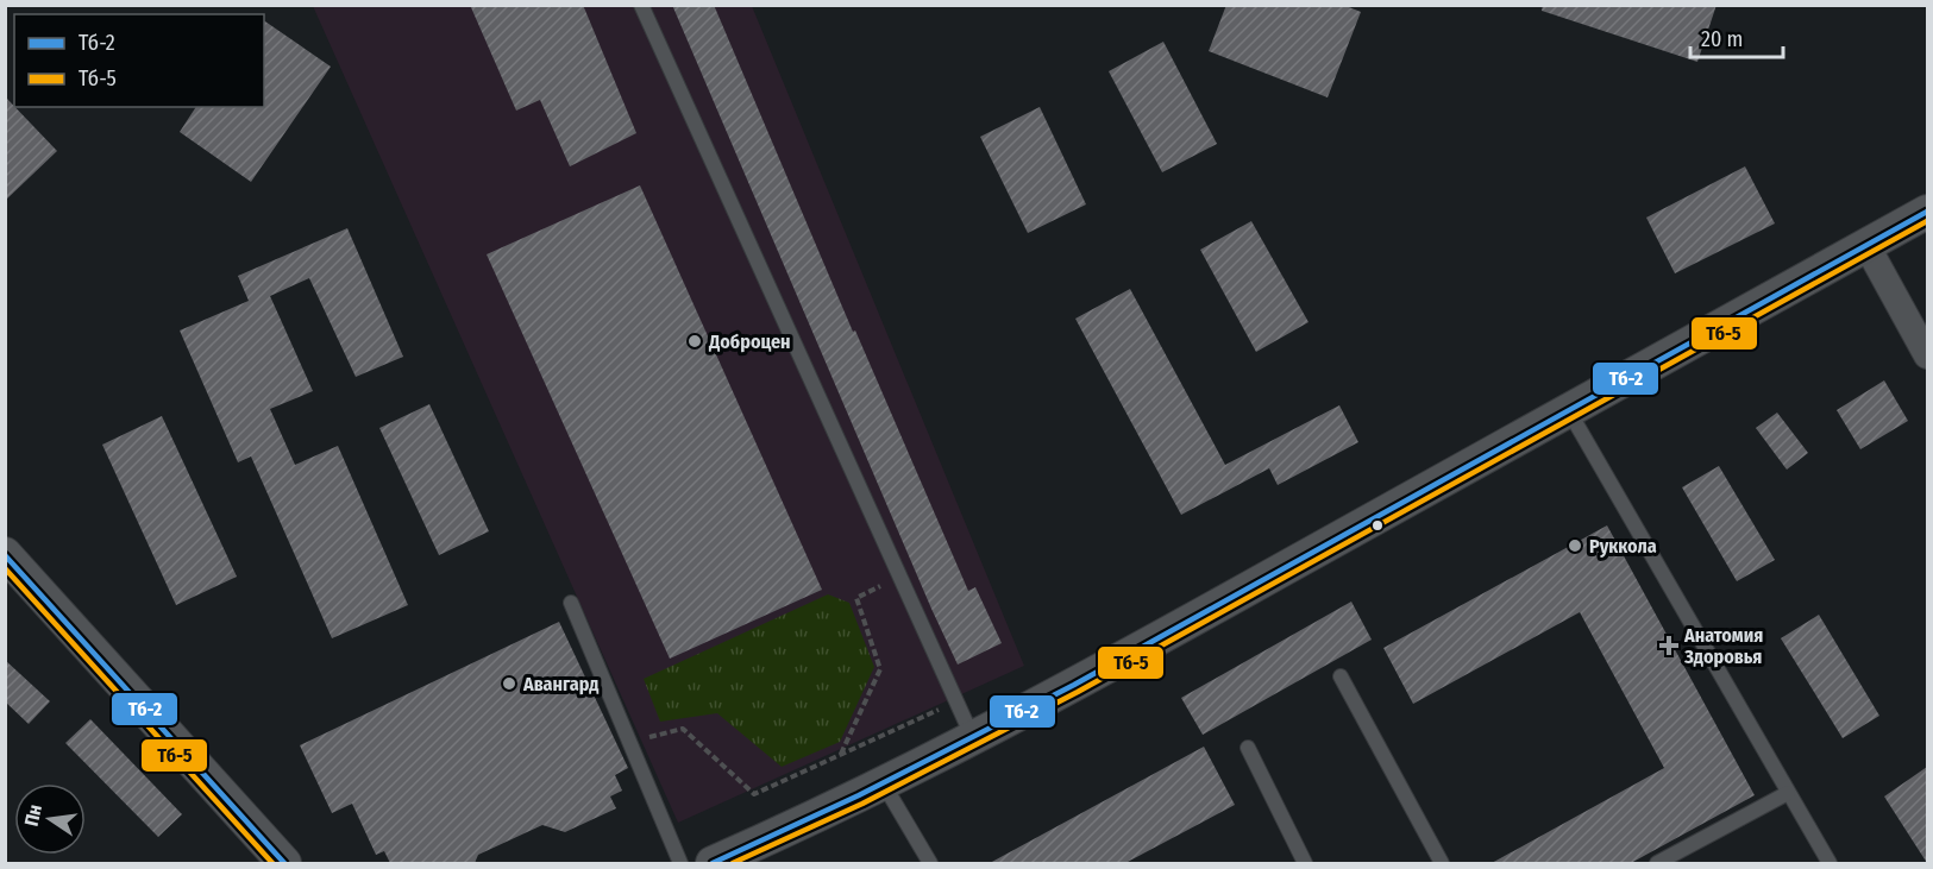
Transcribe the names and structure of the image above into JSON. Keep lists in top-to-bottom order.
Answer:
{
  "places": {
    "other": ["Доброцен", "Руккола", "Авангард"],
    "health": ["Анатомия Здоровья"]
  },
  "lines": ["transit line Тб-2", "transit line Тб-5"],
  "legend": ["Тб-2", "Тб-5"],
  "scale_bar": "20 m",
  "north": "left"
}
